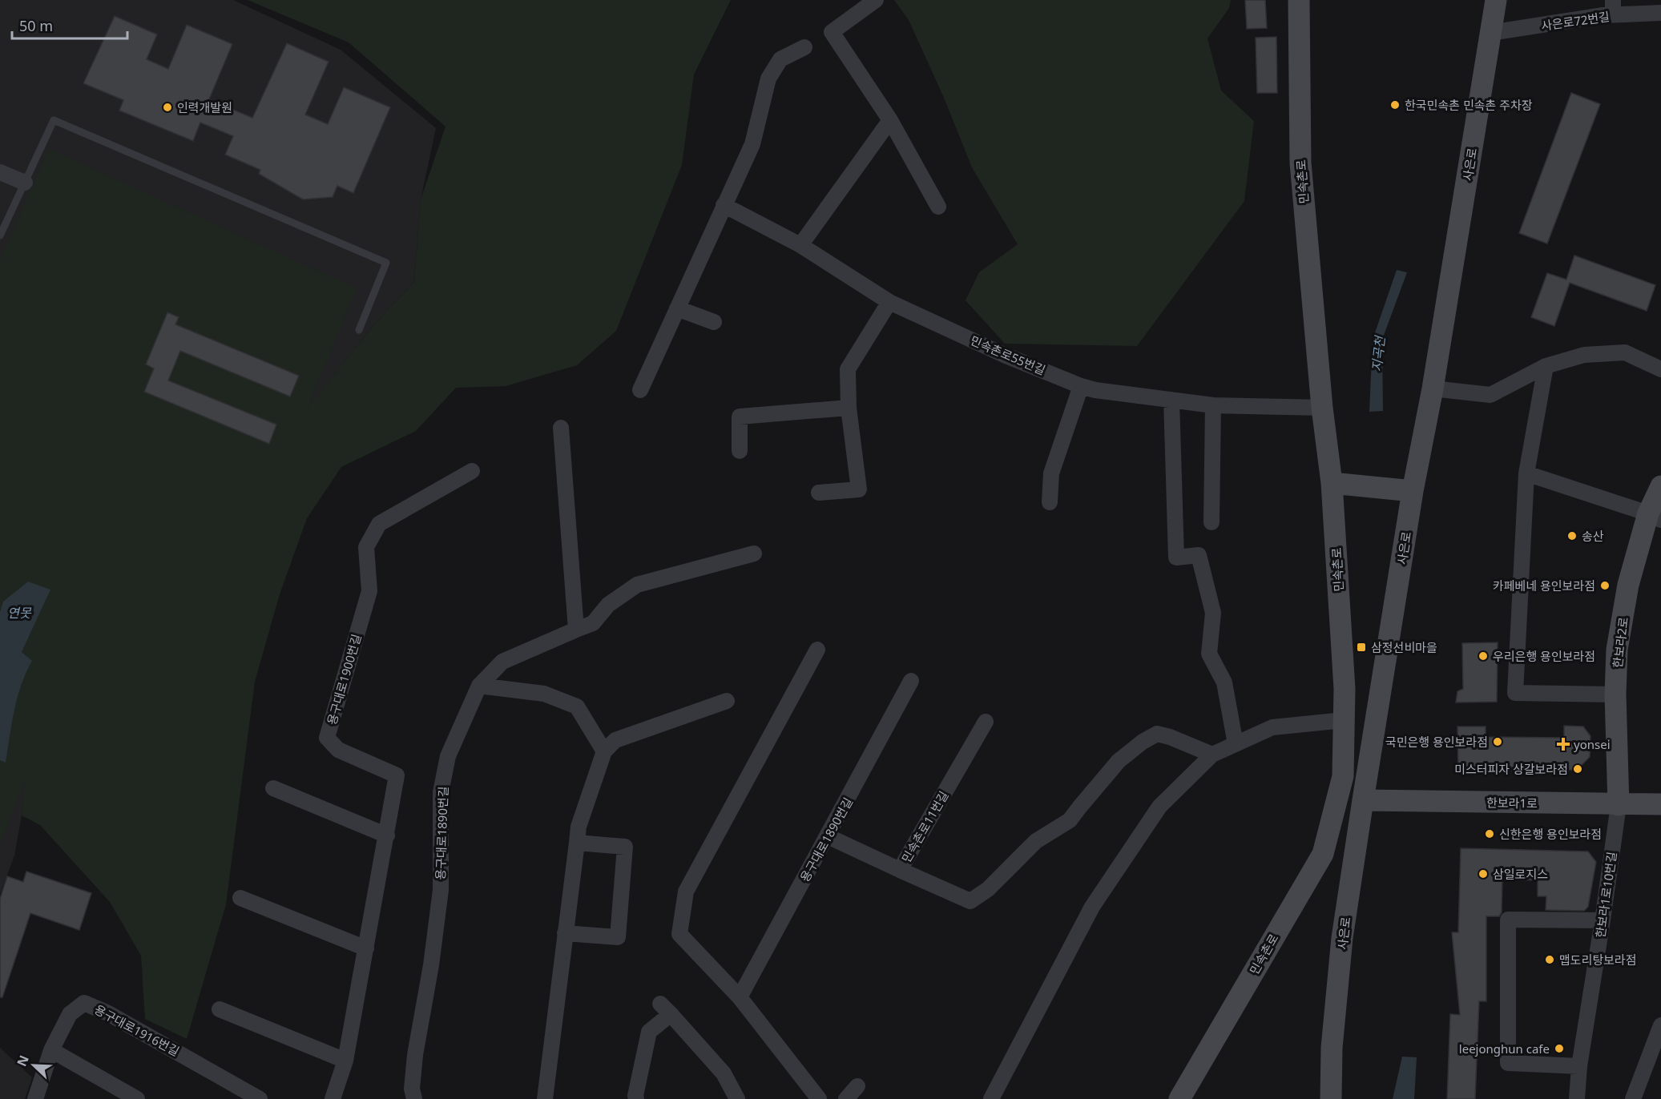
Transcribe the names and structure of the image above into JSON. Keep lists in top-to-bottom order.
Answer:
{
  "streets": {
    "street": [
      "사은로72번길",
      "사은로",
      "민속촌로",
      "민속촌로55번길",
      "한보라2로",
      "용구대로1900번길",
      "한보라1로",
      "민속촌로11번길",
      "용구대로1890번길",
      "한보라1로10번길",
      "용구대로1916번길"
    ]
  },
  "crossings": [
    ["사은로72번길", "사은로"],
    ["사은로", "한보라1로"],
    ["민속촌로", "민속촌로55번길"],
    ["한보라2로", "한보라1로"],
    ["한보라2로", "한보라1로10번길"],
    ["한보라1로", "한보라1로10번길"]
  ],
  "water": ["지곡천", "연못"],
  "places": {
    "other": [
      "한국민속촌 민속촌 주차장",
      "인력개발원",
      "송산",
      "카페베네 용인보라점",
      "우리은행 용인보라점",
      "국민은행 용인보라점",
      "미스터피자 상갈보라점",
      "신한은행 용인보라점",
      "삼일로지스",
      "맵도리탕보라점",
      "leejonghun cafe"
    ],
    "transit": ["삼정선비마을"],
    "health": ["yonsei"]
  },
  "scale_bar": "50 m",
  "north": "top left"
}
